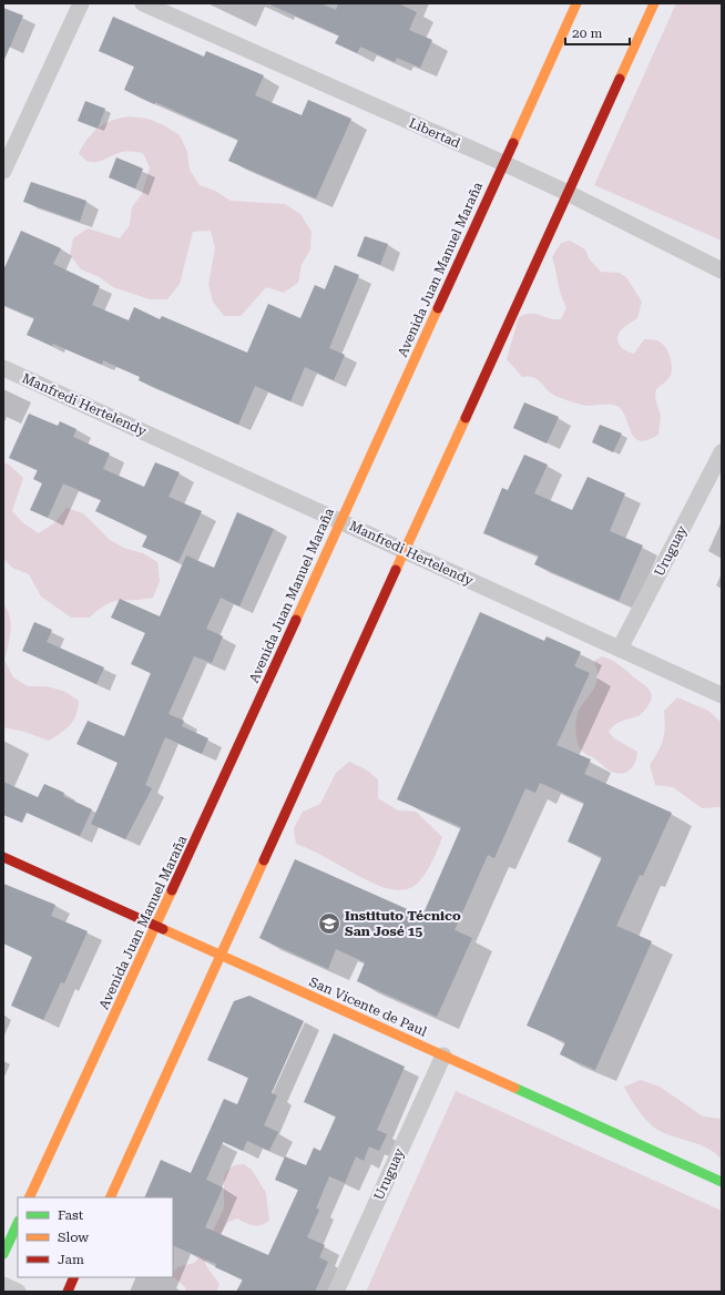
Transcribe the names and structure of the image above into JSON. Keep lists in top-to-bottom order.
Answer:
{
  "streets": {
    "street": [
      "Libertad",
      "Avenida Juan Manuel Maraña",
      "Manfredi Hertelendy",
      "Uruguay",
      "San Vicente de Paul"
    ]
  },
  "crossings": [
    ["Libertad", "Avenida Juan Manuel Maraña"],
    ["Avenida Juan Manuel Maraña", "Manfredi Hertelendy"],
    ["Avenida Juan Manuel Maraña", "San Vicente de Paul"],
    ["Manfredi Hertelendy", "Uruguay"],
    ["Uruguay", "San Vicente de Paul"]
  ],
  "places": {
    "school or university": ["Instituto Técnico San José 15"]
  },
  "legend": ["Fast", "Slow", "Jam"],
  "scale_bar": "20 m"
}
